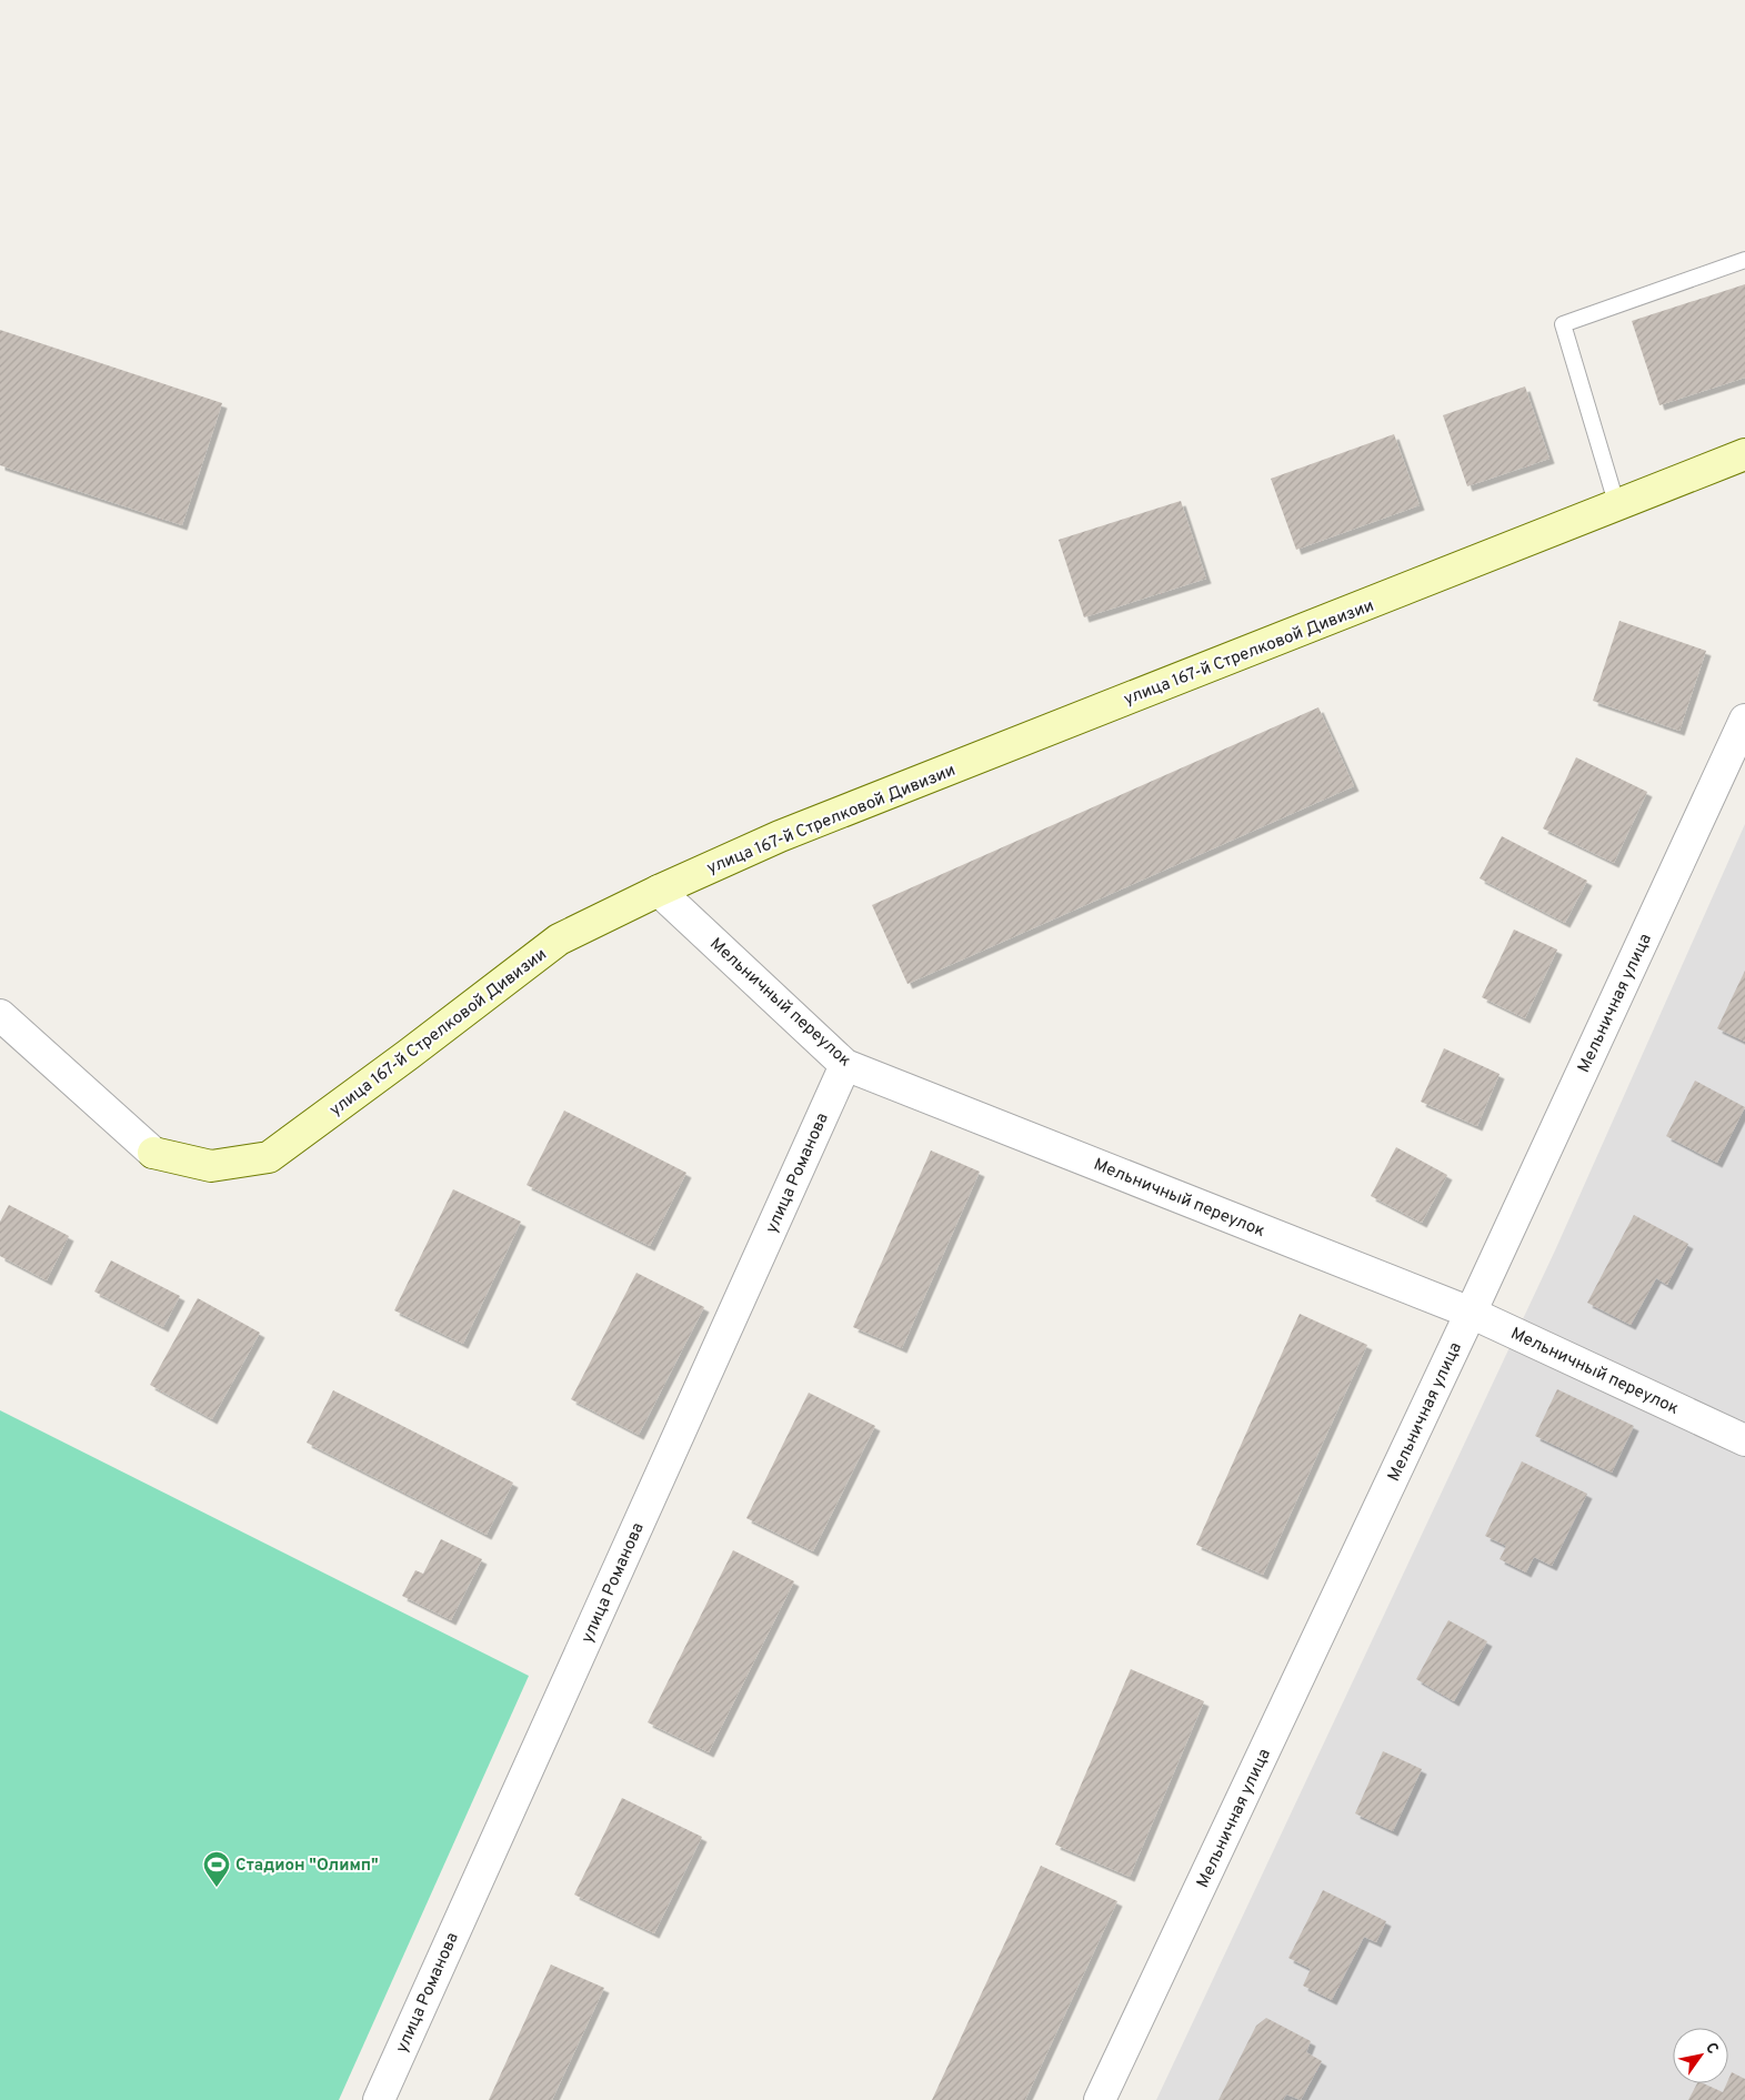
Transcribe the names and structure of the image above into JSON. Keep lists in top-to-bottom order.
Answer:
{
  "streets": {
    "street": [
      "улица 167-й Стрелковой Дивизии",
      "Мельничный переулок",
      "Мельничная улица",
      "улица Романова"
    ]
  },
  "crossings": [
    ["улица 167-й Стрелковой Дивизии", "Мельничный переулок"],
    ["Мельничный переулок", "Мельничная улица"],
    ["Мельничный переулок", "улица Романова"]
  ],
  "places": {
    "sports": ["Стадион \"Олимп\""]
  },
  "north": "top right"
}
